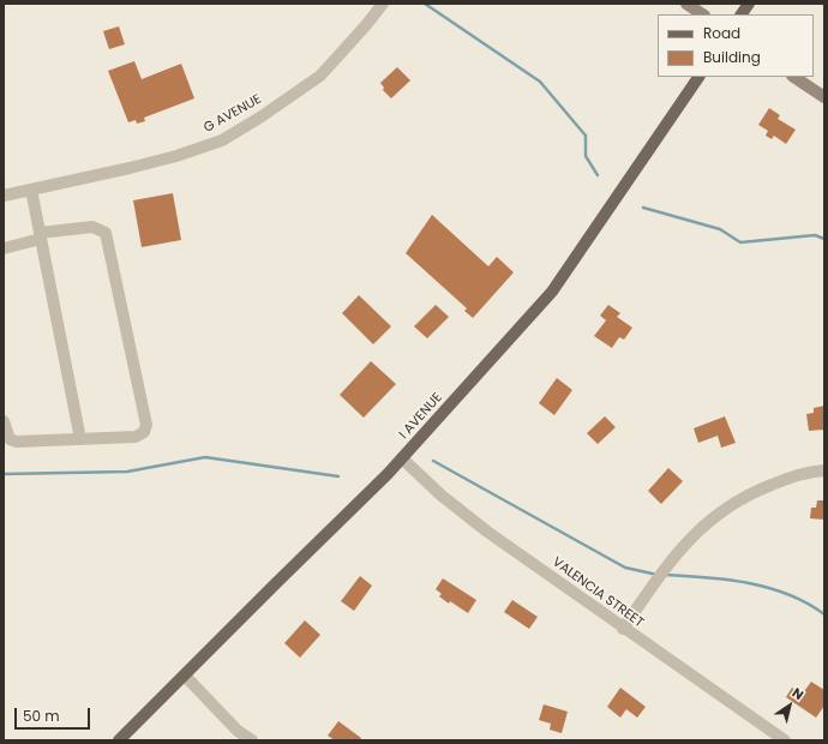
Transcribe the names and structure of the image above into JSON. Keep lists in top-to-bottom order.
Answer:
{
  "streets": {
    "main road": ["I AVENUE"],
    "street": ["G AVENUE", "VALENCIA STREET"]
  },
  "crossings": [
    ["I AVENUE", "VALENCIA STREET"]
  ],
  "legend": ["Road", "Building"],
  "scale_bar": "50 m",
  "north": "top right"
}
